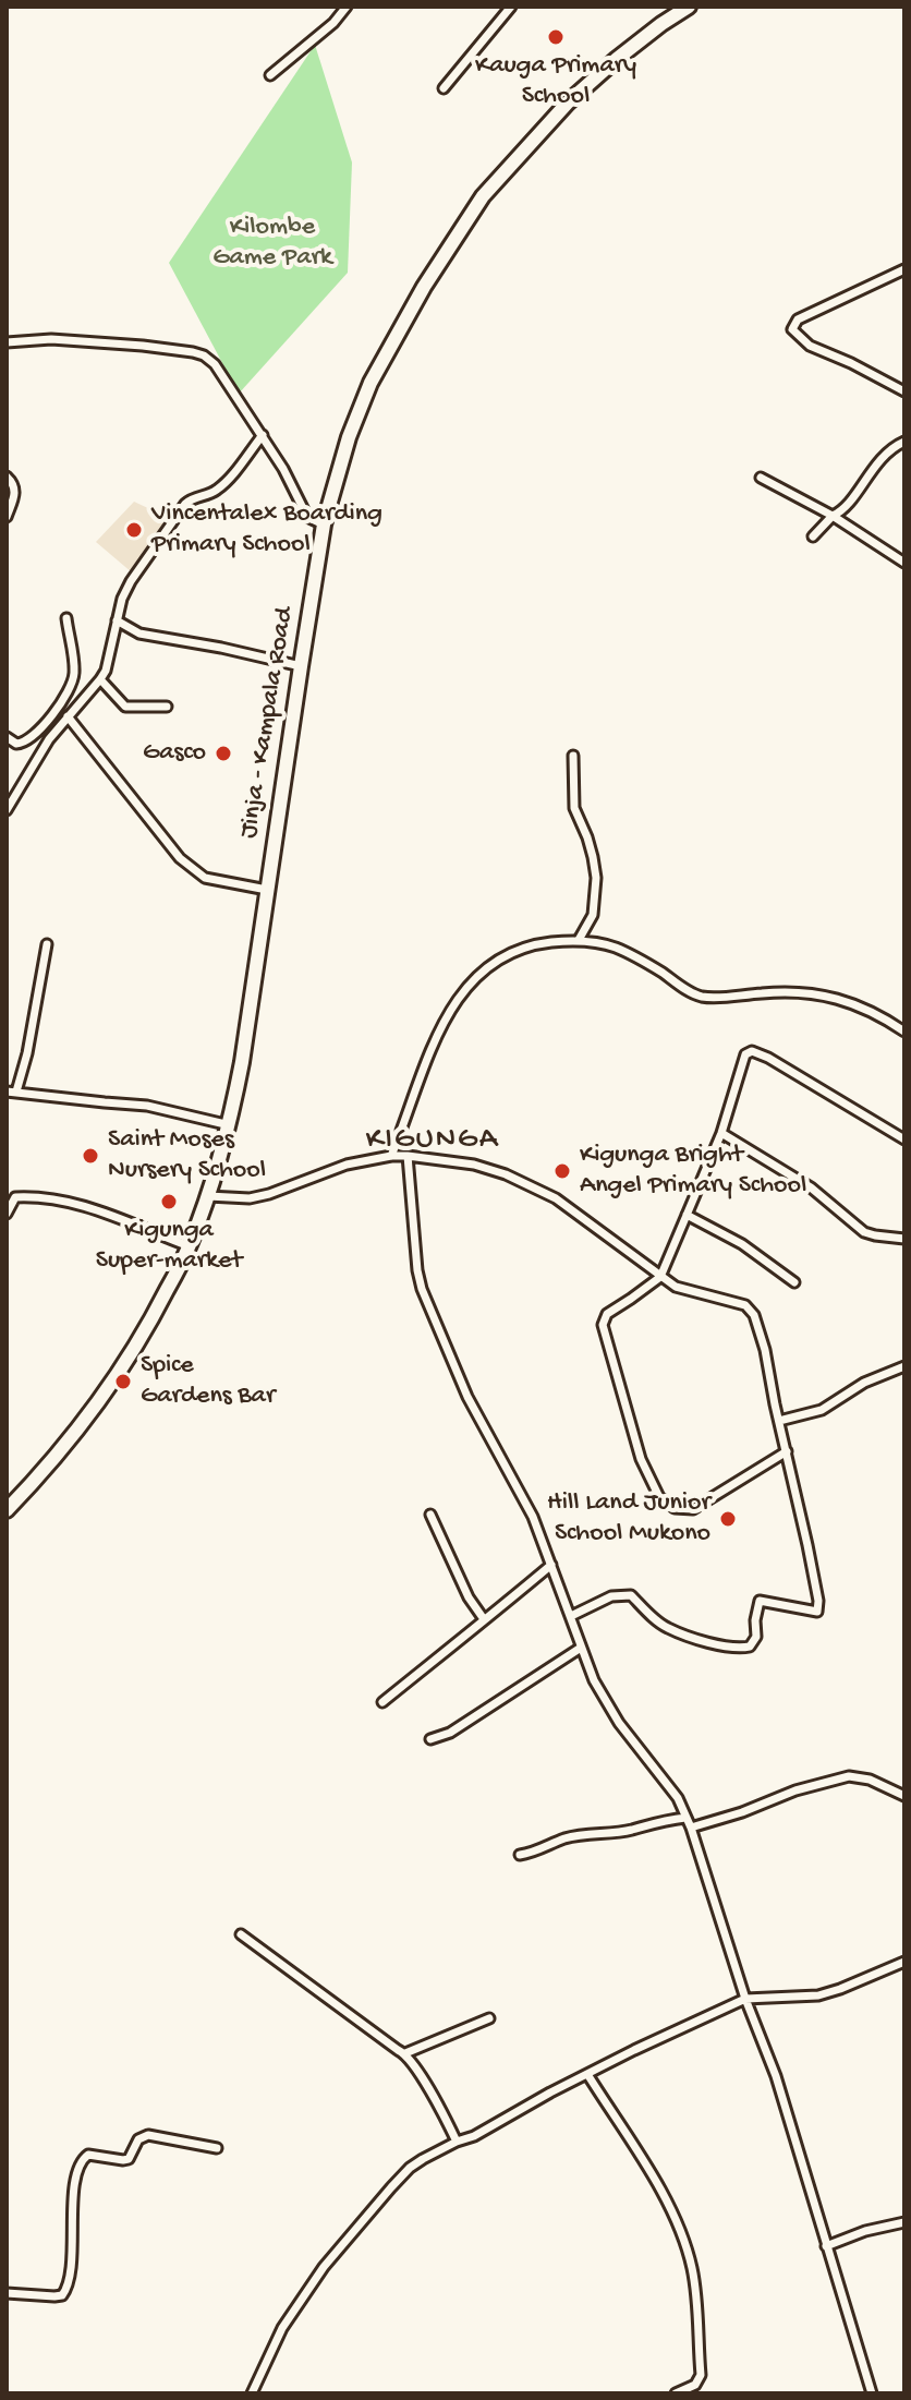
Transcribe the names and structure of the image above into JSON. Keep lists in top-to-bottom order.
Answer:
{
  "streets": {
    "highway": ["Jinja - Kampala Road"]
  },
  "districts": ["KIGUNGA"],
  "parks": ["Kilombe Game Park"],
  "places": [
    "Kauga Primary School",
    "Vincentalex Boarding Primary School",
    "Gasco",
    "Saint Moses Nursery School",
    "Kigunga Bright Angel Primary School",
    "Kigunga Super-market",
    "Spice Gardens Bar",
    "Hill Land Junior School Mukono"
  ]
}
